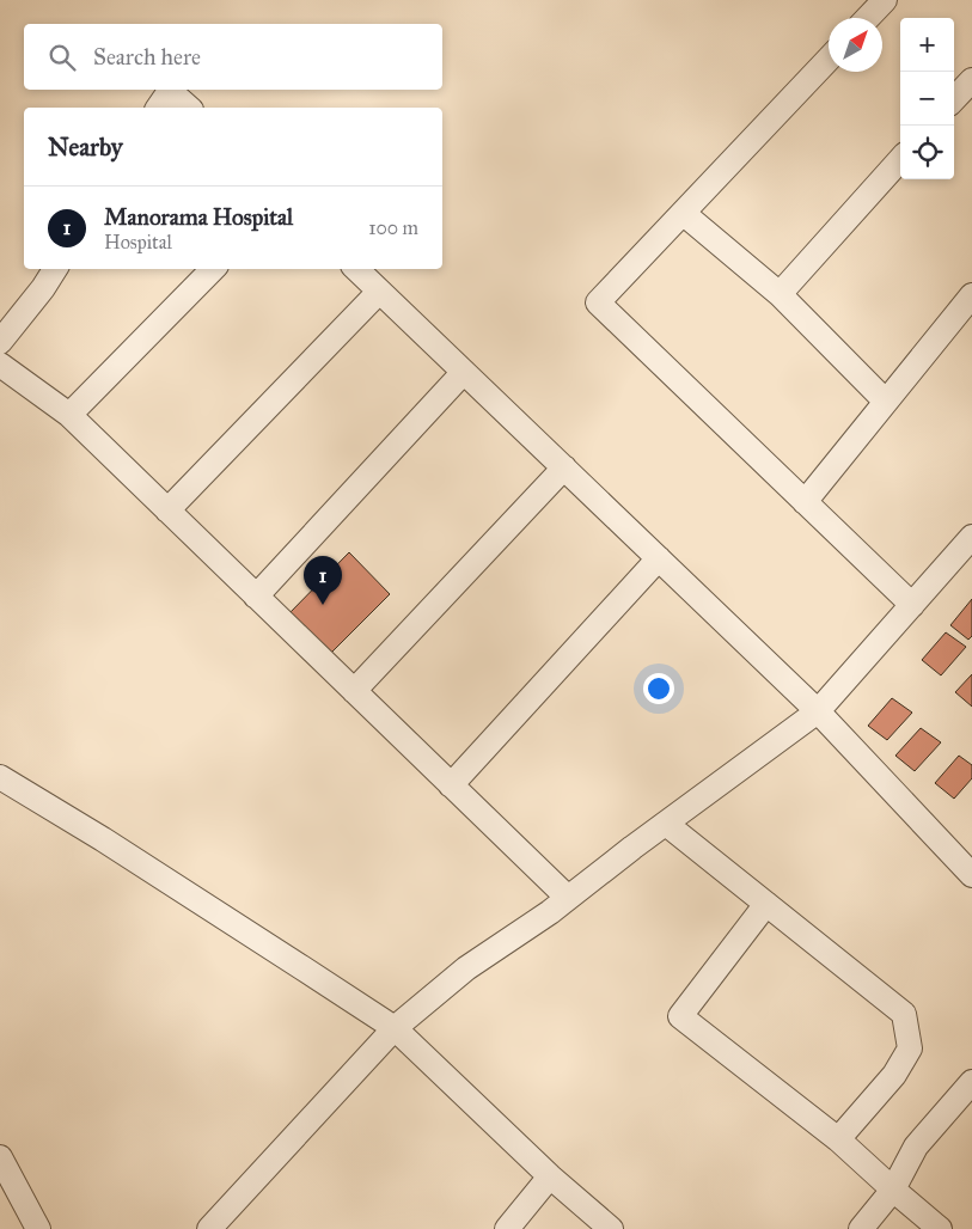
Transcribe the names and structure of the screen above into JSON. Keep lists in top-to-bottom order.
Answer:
{
  "north": "top right",
  "page": {
    "map_buttons": ["+", "−"],
    "search": "Search here",
    "heading": "Nearby",
    "list": [
      {
        "mark": "1",
        "name": "Manorama Hospital",
        "note": "Hospital",
        "value": "100 m"
      }
    ],
    "pins": "1"
  }
}
